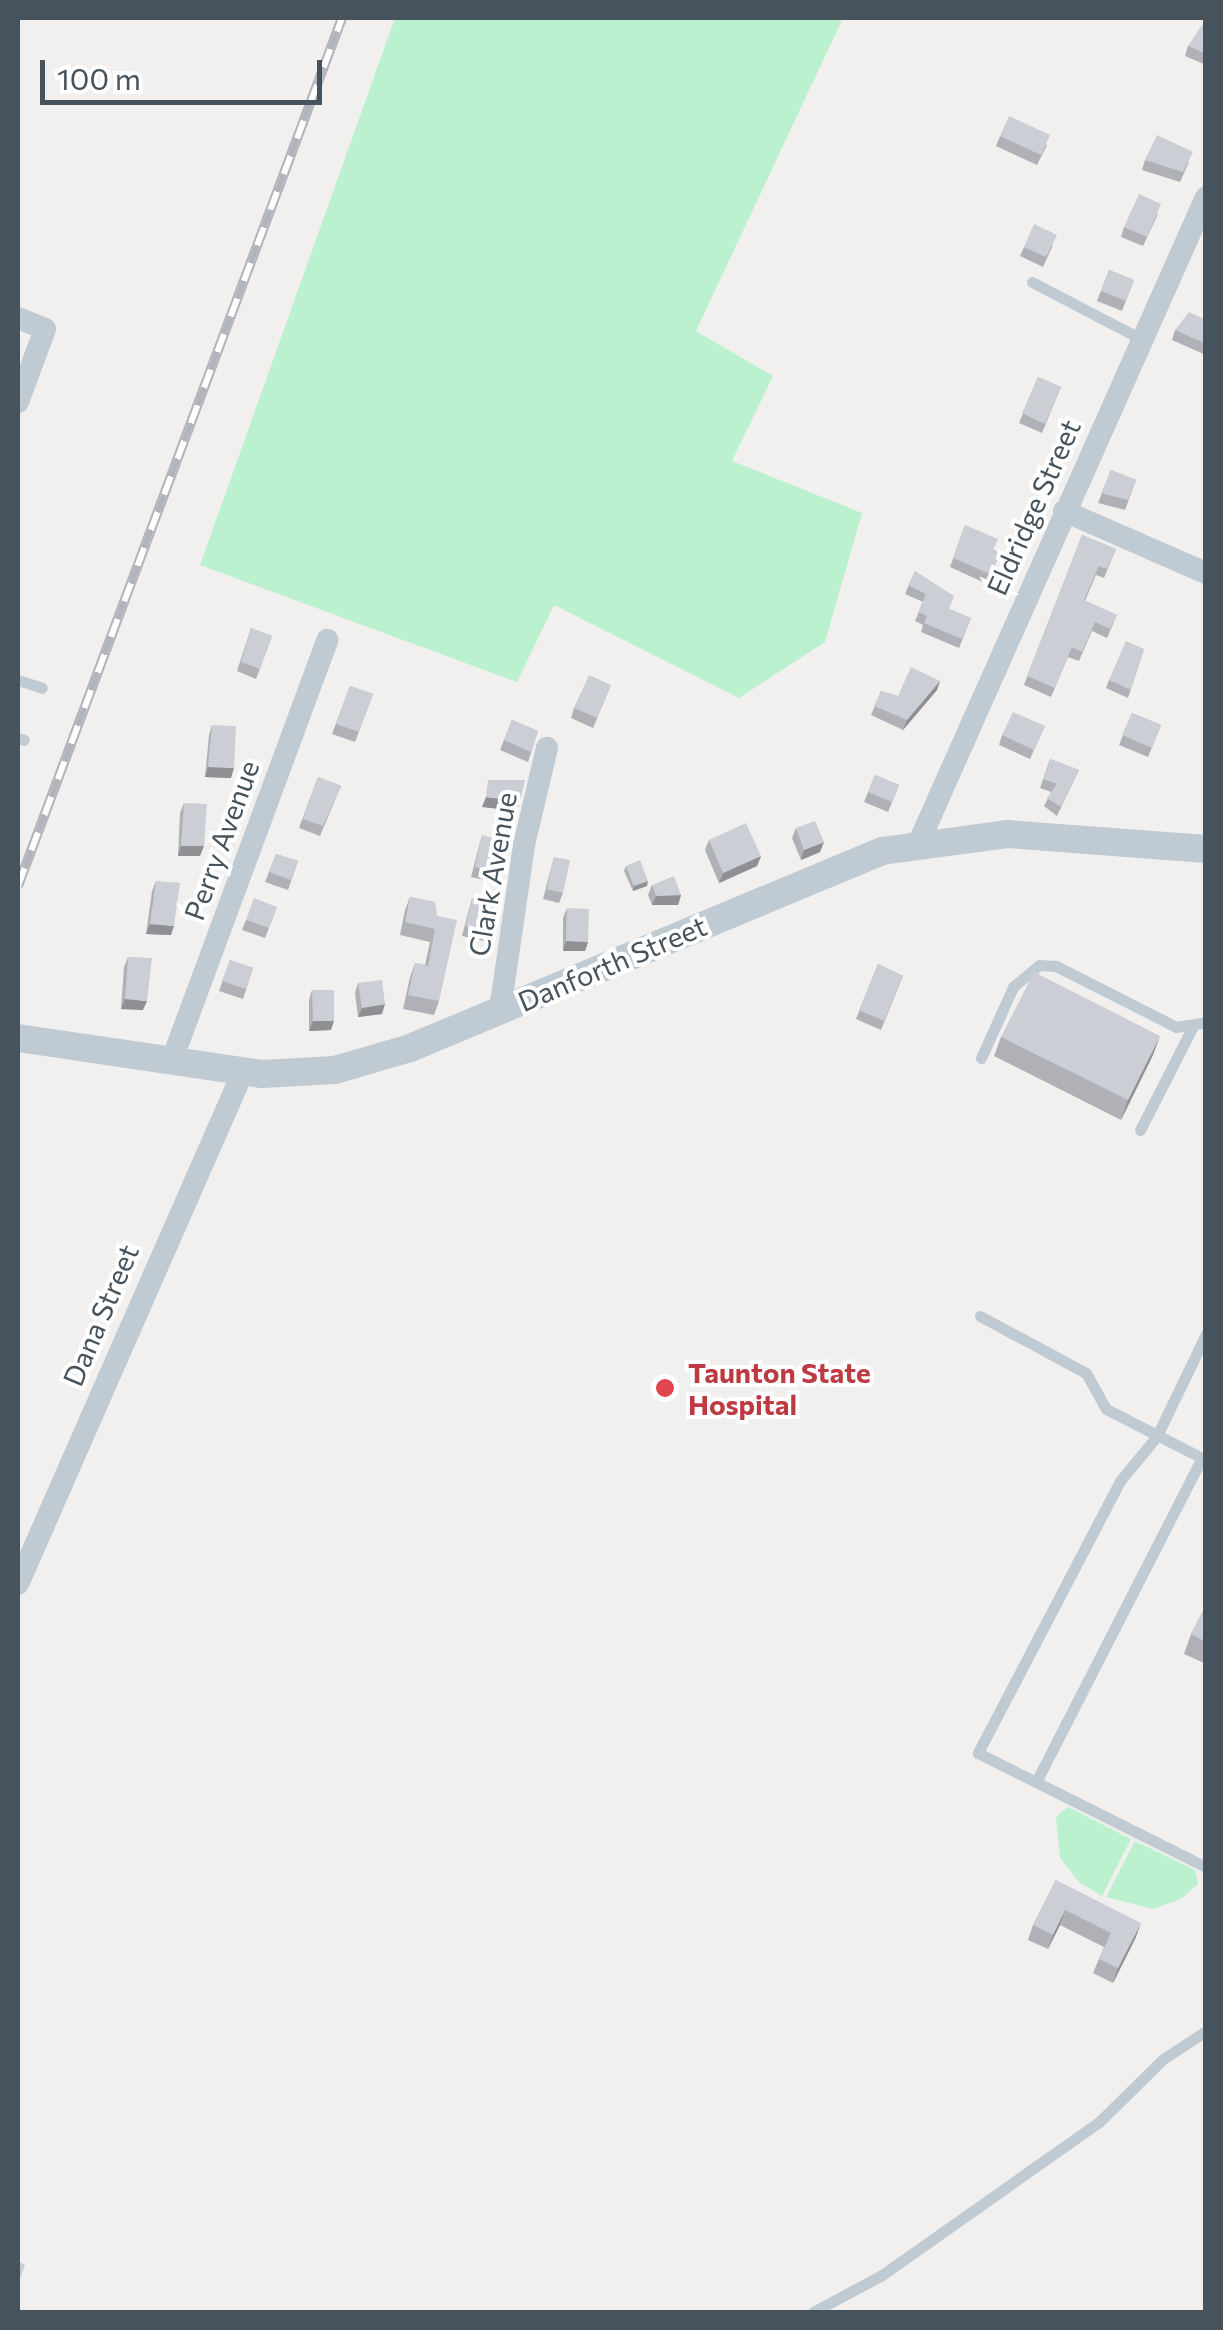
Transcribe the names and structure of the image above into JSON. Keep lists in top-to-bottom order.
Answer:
{
  "streets": {
    "street": [
      "Eldridge Street",
      "Perry Avenue",
      "Clark Avenue",
      "Danforth Street",
      "Dana Street"
    ]
  },
  "crossings": [
    ["Eldridge Street", "Danforth Street"],
    ["Perry Avenue", "Danforth Street"],
    ["Clark Avenue", "Danforth Street"],
    ["Danforth Street", "Dana Street"]
  ],
  "places": ["Taunton State Hospital"],
  "scale_bar": "100 m"
}
